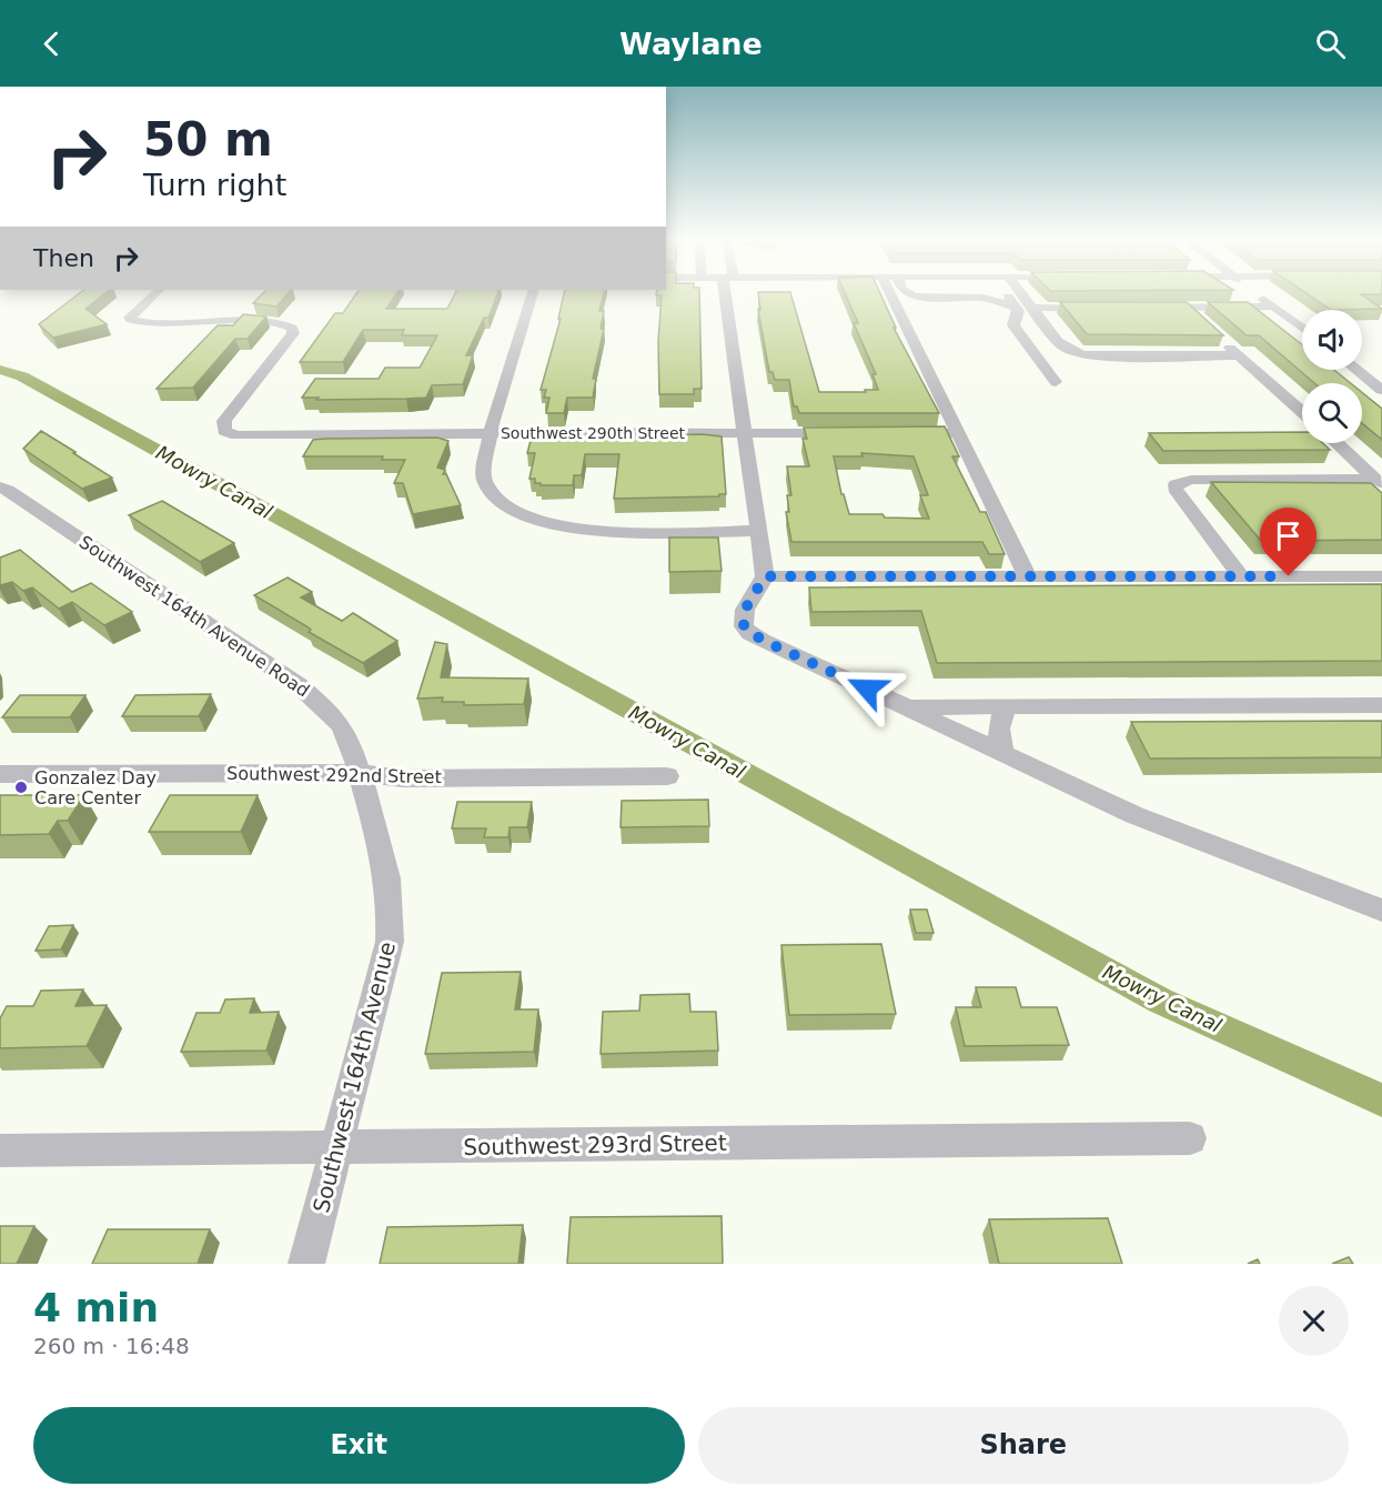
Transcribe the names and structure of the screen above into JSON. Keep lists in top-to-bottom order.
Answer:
{
  "streets": {
    "street": [
      "Southwest 290th Street",
      "Southwest 164th Avenue Road",
      "Southwest 292nd Street",
      "Southwest 164th Avenue",
      "Southwest 293rd Street"
    ]
  },
  "crossings": [
    ["Southwest 164th Avenue Road", "Southwest 292nd Street"],
    ["Southwest 164th Avenue Road", "Southwest 164th Avenue"],
    ["Southwest 292nd Street", "Southwest 164th Avenue"],
    ["Southwest 164th Avenue", "Southwest 293rd Street"]
  ],
  "water": ["Mowry Canal"],
  "places": ["Gonzalez Day Care Center"],
  "page": {
    "header": "Waylane",
    "turn": ["50 m", "Turn right"],
    "then": "Then",
    "heading": ["4 min", "260 m · 16:48"],
    "buttons": ["Exit", "Share"]
  }
}
